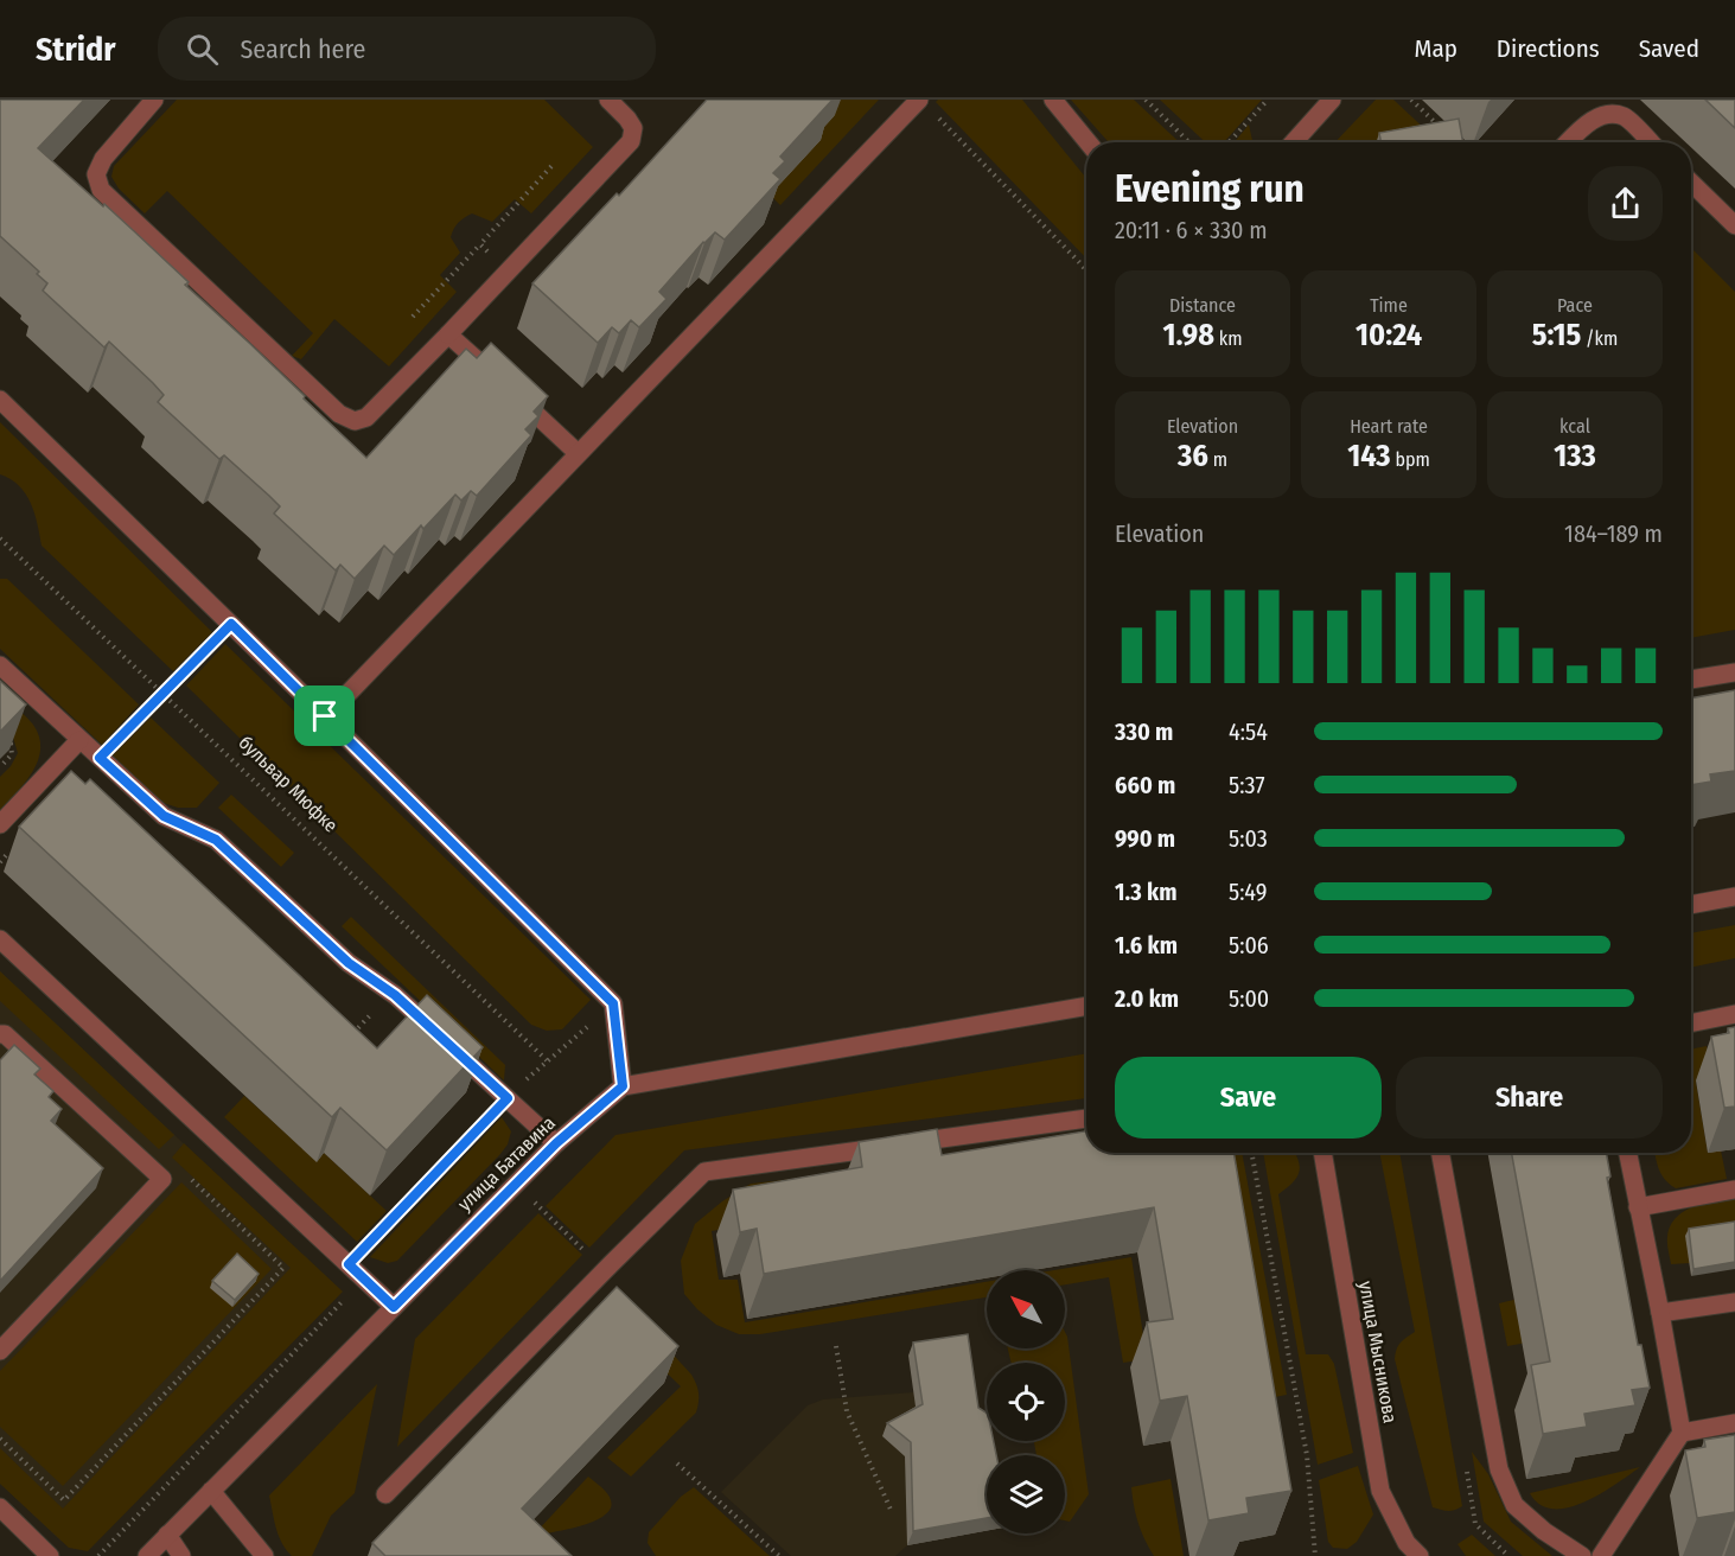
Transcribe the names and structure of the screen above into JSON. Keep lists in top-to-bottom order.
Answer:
{
  "streets": {
    "street": ["улица Батавина", "улица Мысникова"],
    "path": ["бульвар Мюфке"]
  },
  "north": "top left",
  "page": {
    "header": "Stridr",
    "search": "Search here",
    "nav": ["Map", "Directions", "Saved"],
    "heading": ["Evening run", "20:11 · 6 × 330 m"],
    "stats": [
      ["Distance", "1.98 km"],
      ["Time", "10:24"],
      ["Pace", "5:15 /km"],
      ["Elevation", "36 m"],
      ["Heart rate", "143 bpm"],
      ["kcal", "133"]
    ],
    "chart": ["Elevation", "184–189 m"],
    "list": [
      {
        "name": "330 m",
        "note": "4:54"
      },
      {
        "name": "660 m",
        "note": "5:37"
      },
      {
        "name": "990 m",
        "note": "5:03"
      },
      {
        "name": "1.3 km",
        "note": "5:49"
      },
      {
        "name": "1.6 km",
        "note": "5:06"
      },
      {
        "name": "2.0 km",
        "note": "5:00"
      }
    ],
    "buttons": ["Save", "Share"]
  }
}
